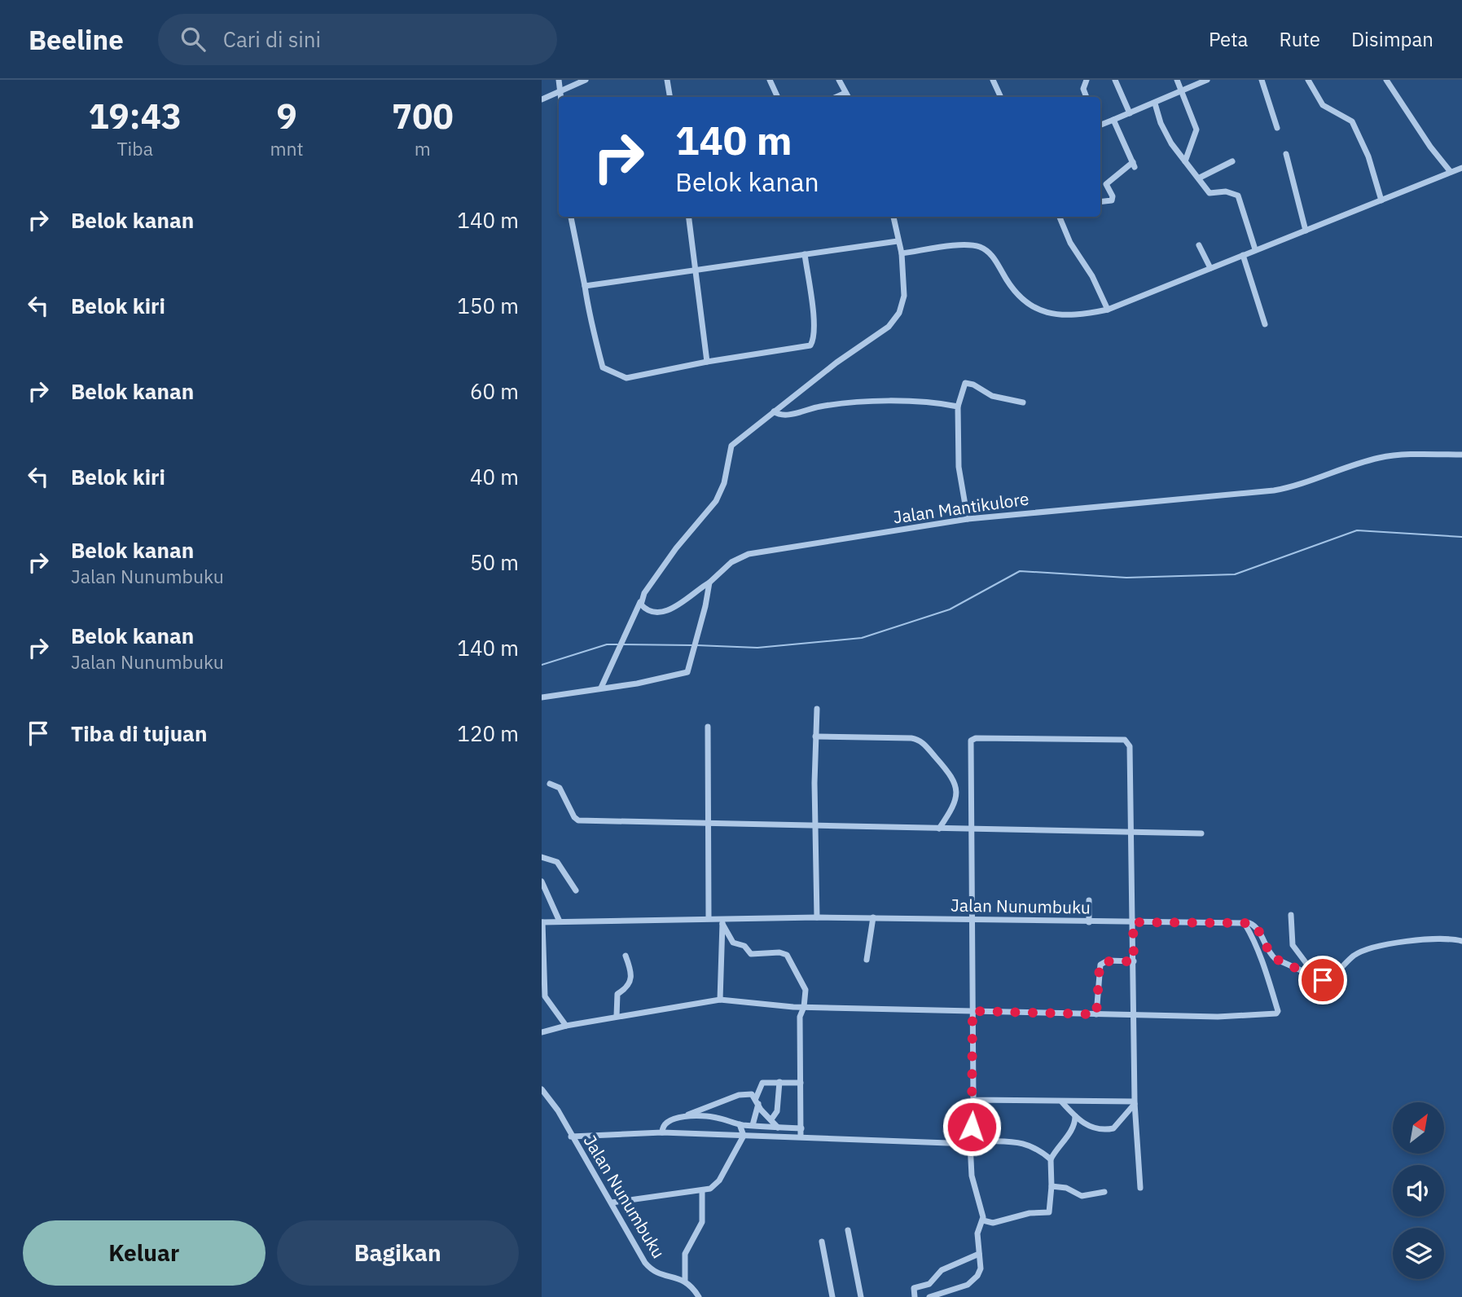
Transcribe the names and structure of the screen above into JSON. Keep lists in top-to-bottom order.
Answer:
{
  "streets": {
    "street": ["Jalan Mantikulore", "Jalan Nunumbuku"]
  },
  "north": "top right",
  "page": {
    "header": "Beeline",
    "search": "Cari di sini",
    "nav": ["Peta", "Rute", "Disimpan"],
    "eta": [
      "19:43",
      "Tiba",
      "9",
      "mnt",
      "700",
      "m"
    ],
    "turn": ["140 m", "Belok kanan"],
    "list": [
      {
        "name": "Belok kanan",
        "value": "140 m"
      },
      {
        "name": "Belok kiri",
        "value": "150 m"
      },
      {
        "name": "Belok kanan",
        "value": "60 m"
      },
      {
        "name": "Belok kiri",
        "value": "40 m"
      },
      {
        "name": "Belok kanan",
        "note": "Jalan Nunumbuku",
        "value": "50 m"
      },
      {
        "name": "Belok kanan",
        "note": "Jalan Nunumbuku",
        "value": "140 m"
      },
      {
        "name": "Tiba di tujuan",
        "value": "120 m"
      }
    ],
    "buttons": ["Keluar", "Bagikan"]
  }
}
